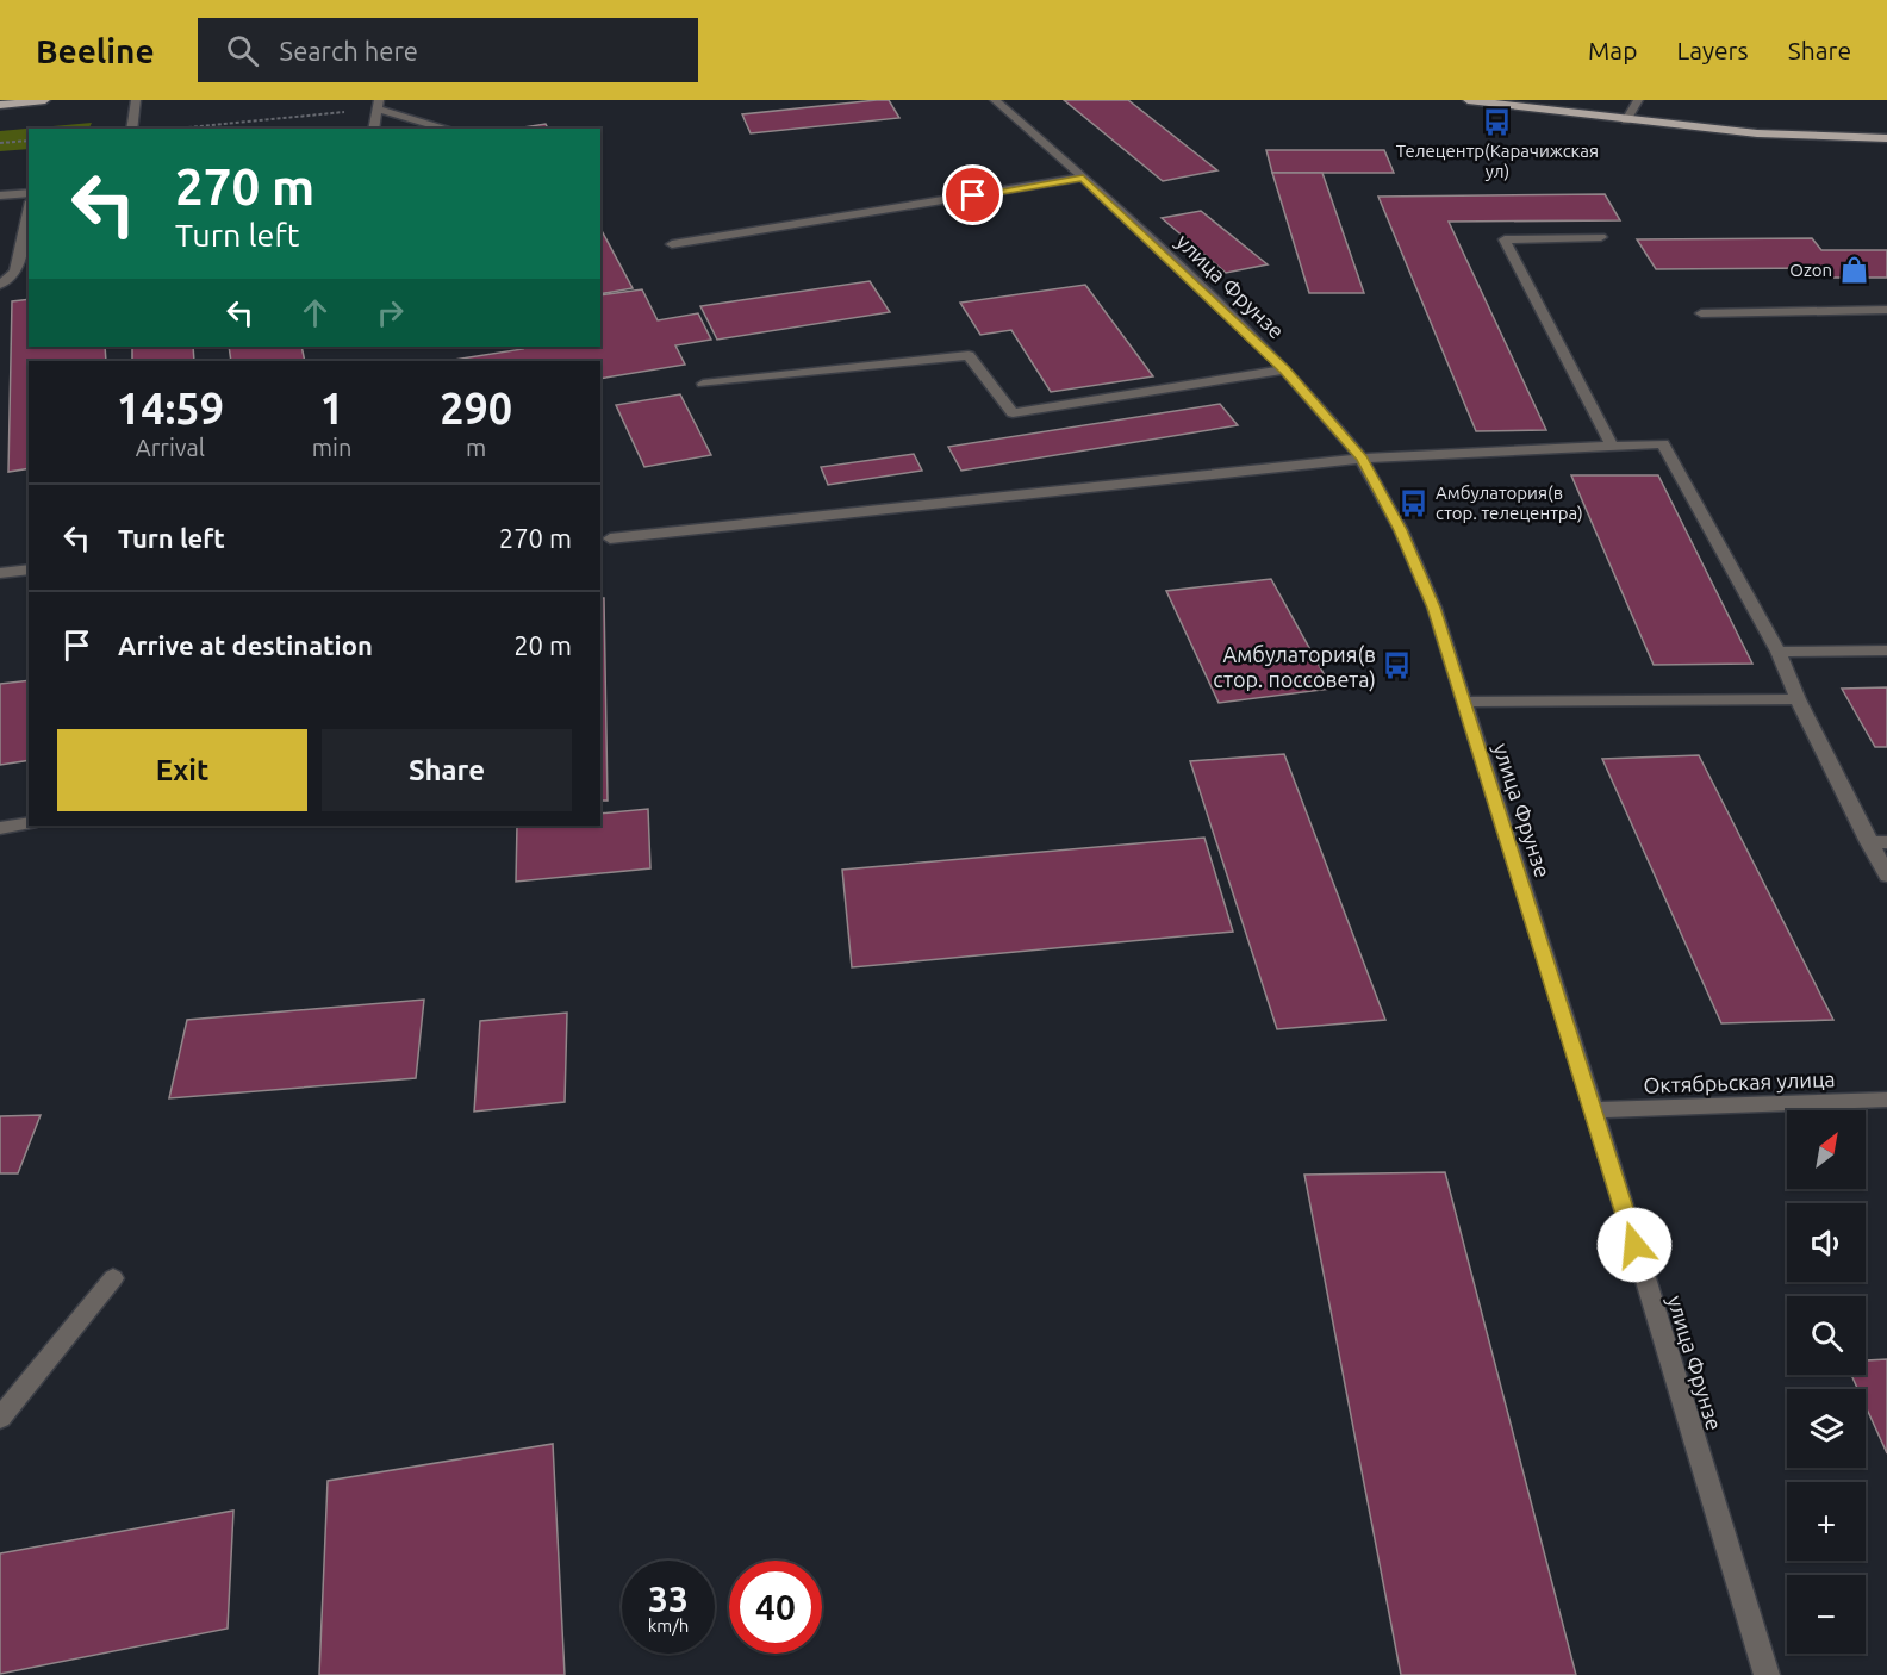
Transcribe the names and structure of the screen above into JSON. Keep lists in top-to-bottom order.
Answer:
{
  "streets": {
    "street": ["улица Фрунзе", "Октябрьская улица"]
  },
  "crossings": [
    ["улица Фрунзе", "Октябрьская улица"]
  ],
  "places": {
    "bus stop": ["Телецентр(Карачижская ул)", "Амбулатория(в стор. телецентра)", "Амбулатория(в стор. поссовета)"],
    "shop": ["Ozon"]
  },
  "north": "top right",
  "page": {
    "header": "Beeline",
    "search": "Search here",
    "nav": ["Map", "Layers", "Share"],
    "turn": ["270 m", "Turn left"],
    "eta": [
      "14:59",
      "Arrival",
      "1",
      "min",
      "290",
      "m"
    ],
    "list": [
      {
        "name": "Turn left",
        "value": "270 m"
      },
      {
        "name": "Arrive at destination",
        "value": "20 m"
      }
    ],
    "buttons": ["Exit", "Share"],
    "map_buttons": ["+", "−"],
    "speed": "33 km/h",
    "limit": "40"
  }
}
